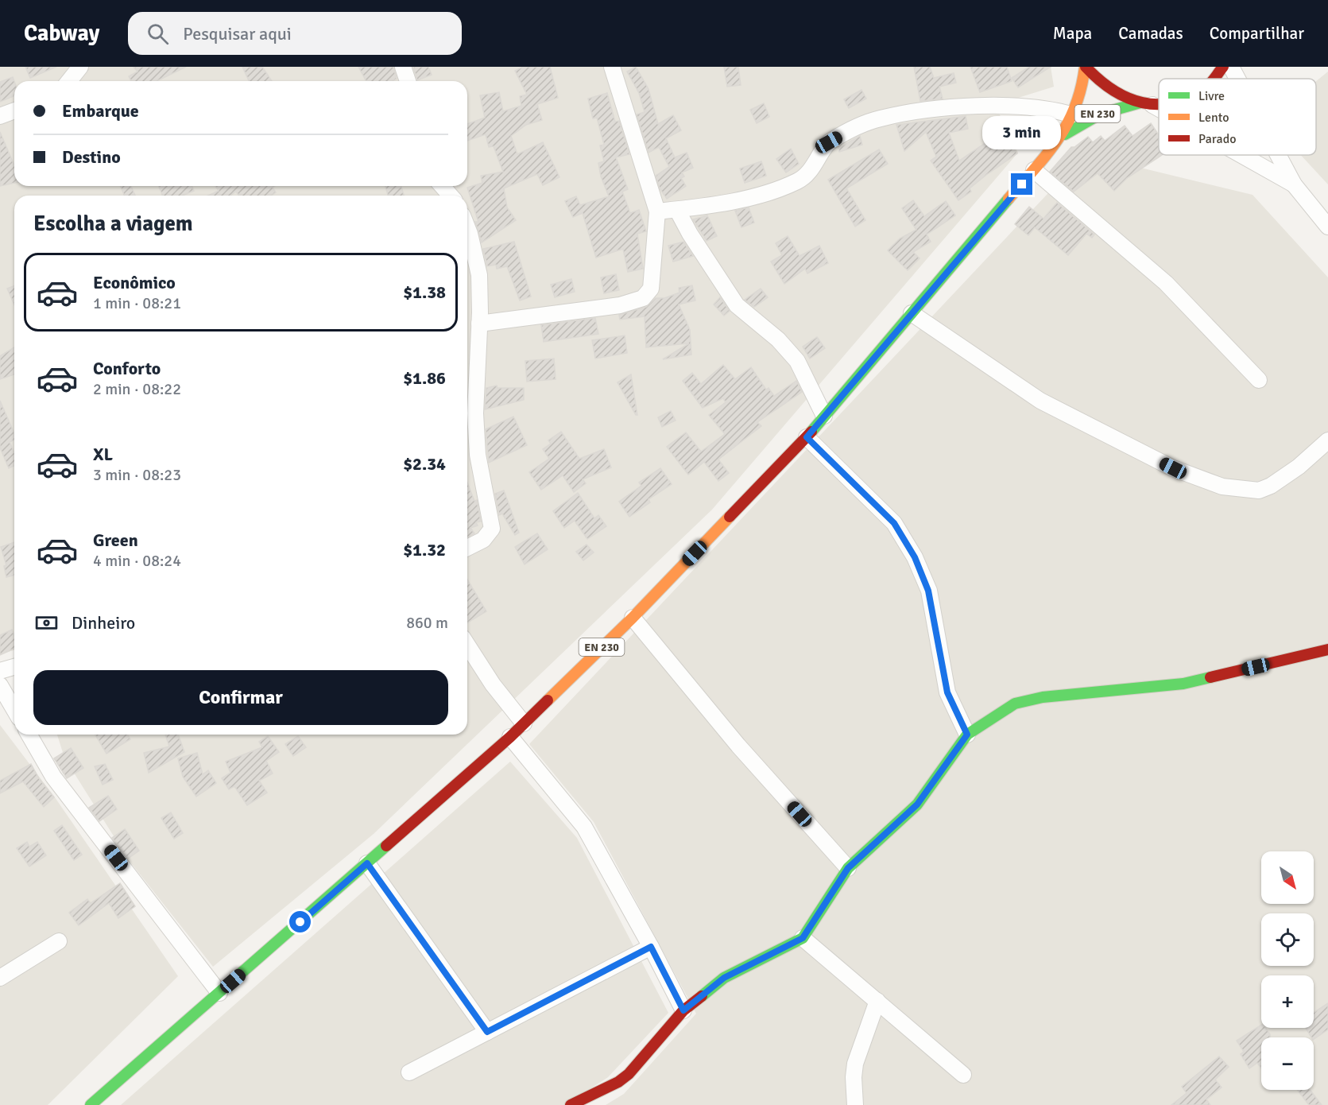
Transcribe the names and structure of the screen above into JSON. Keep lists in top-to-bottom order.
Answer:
{
  "streets": {
    "main road": ["EN 230"]
  },
  "legend": ["Livre", "Lento", "Parado"],
  "north": "bottom right",
  "page": {
    "header": "Cabway",
    "search": "Pesquisar aqui",
    "nav": ["Mapa", "Camadas", "Compartilhar"],
    "banner": ["Embarque", "Destino"],
    "bubble": "3 min",
    "heading": "Escolha a viagem",
    "list": [
      {
        "name": "Econômico",
        "note": "1 min · 08:21",
        "value": "$1.38"
      },
      {
        "name": "Conforto",
        "note": "2 min · 08:22",
        "value": "$1.86"
      },
      {
        "name": "XL",
        "note": "3 min · 08:23",
        "value": "$2.34"
      },
      {
        "name": "Green",
        "note": "4 min · 08:24",
        "value": "$1.32"
      }
    ],
    "pay": ["Dinheiro", "860 m"],
    "buttons": "Confirmar",
    "map_buttons": ["+", "−"]
  }
}
